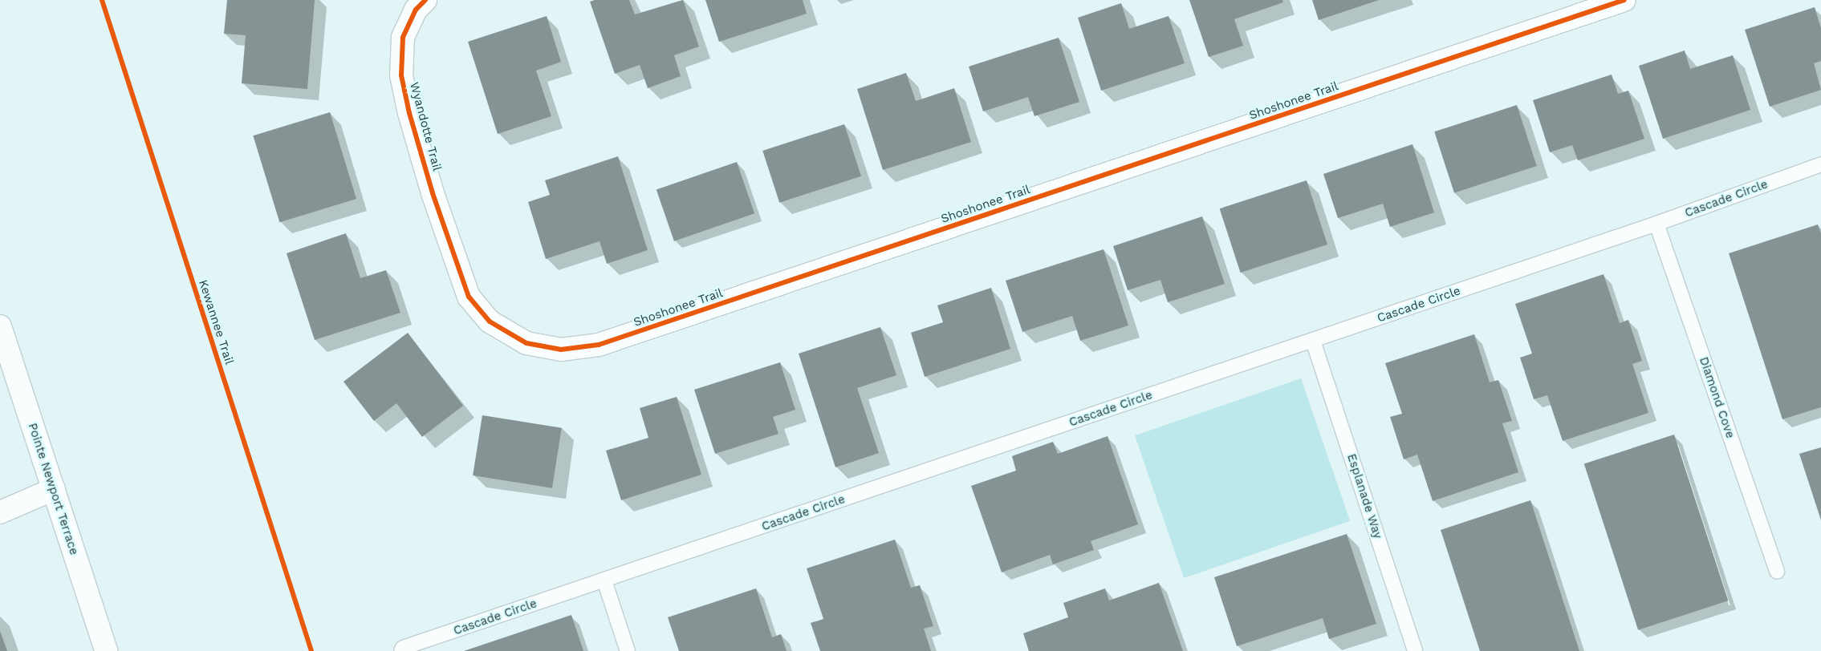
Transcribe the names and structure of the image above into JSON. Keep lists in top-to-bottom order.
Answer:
{
  "streets": {
    "street": ["Shoshonee Trail", "Wyandotte Trail", "Pointe Newport Terrace"],
    "lane": ["Cascade Circle", "Diamond Cove", "Esplanade Way"],
    "cycle path": ["Kewannee Trail"]
  },
  "crossings": [
    ["Shoshonee Trail", "Wyandotte Trail"],
    ["Cascade Circle", "Diamond Cove"],
    ["Cascade Circle", "Esplanade Way"]
  ]
}
